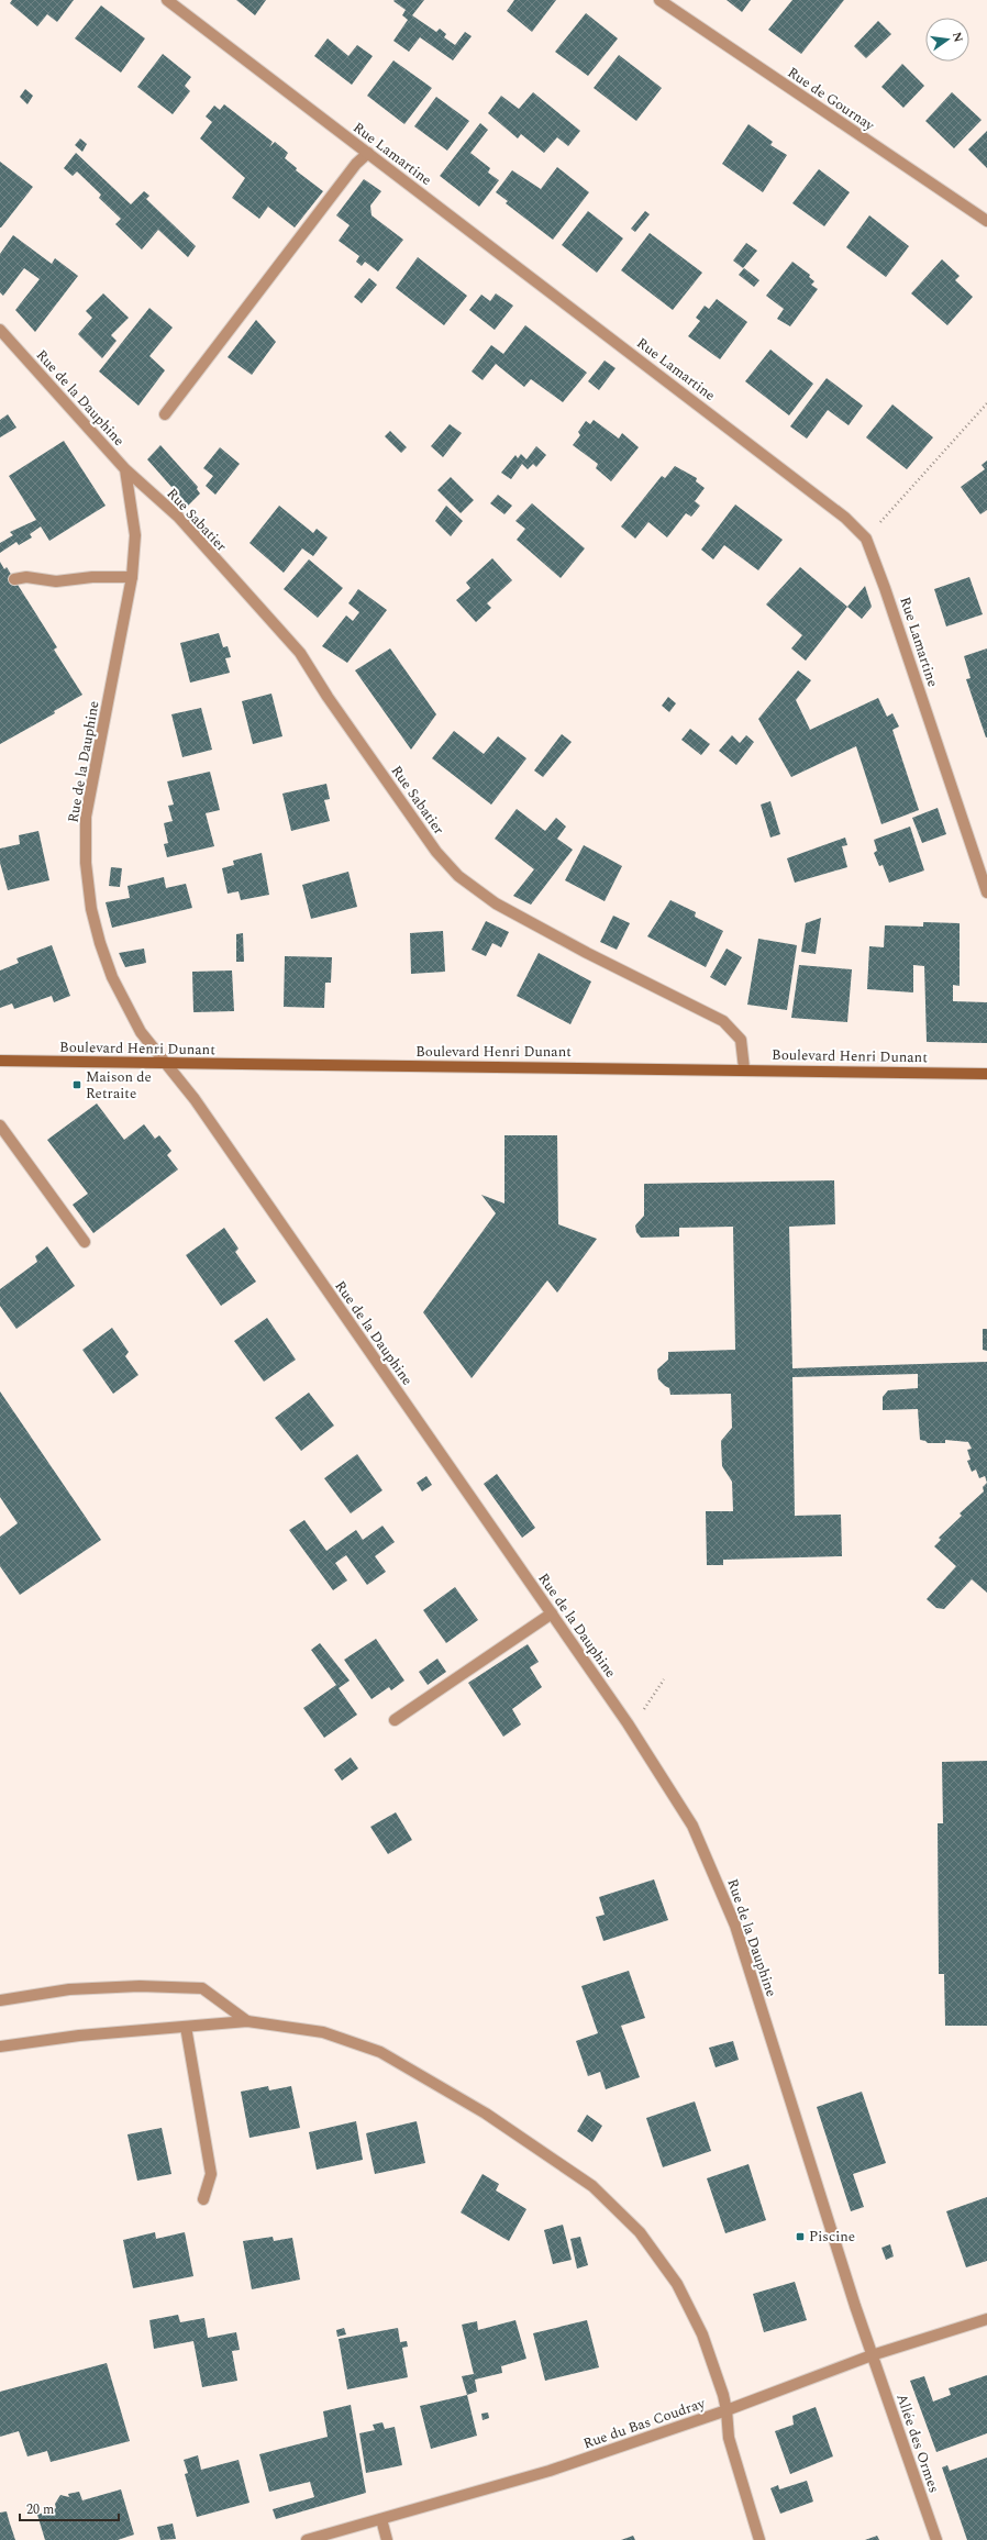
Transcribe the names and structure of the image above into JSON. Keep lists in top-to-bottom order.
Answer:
{
  "streets": {
    "main road": ["Boulevard Henri Dunant"],
    "street": [
      "Rue de Gournay",
      "Rue Lamartine",
      "Rue de la Dauphine",
      "Rue Sabatier",
      "Rue du Bas Coudray",
      "Allée des Ormes"
    ]
  },
  "crossings": [
    ["Rue de la Dauphine", "Rue Sabatier"],
    ["Rue de la Dauphine", "Boulevard Henri Dunant"],
    ["Rue de la Dauphine", "Rue du Bas Coudray"],
    ["Rue de la Dauphine", "Allée des Ormes"],
    ["Rue Sabatier", "Boulevard Henri Dunant"],
    ["Rue du Bas Coudray", "Allée des Ormes"]
  ],
  "places": {
    "transit": ["Maison de Retraite", "Piscine"]
  },
  "scale_bar": "20 m",
  "north": "right"
}
